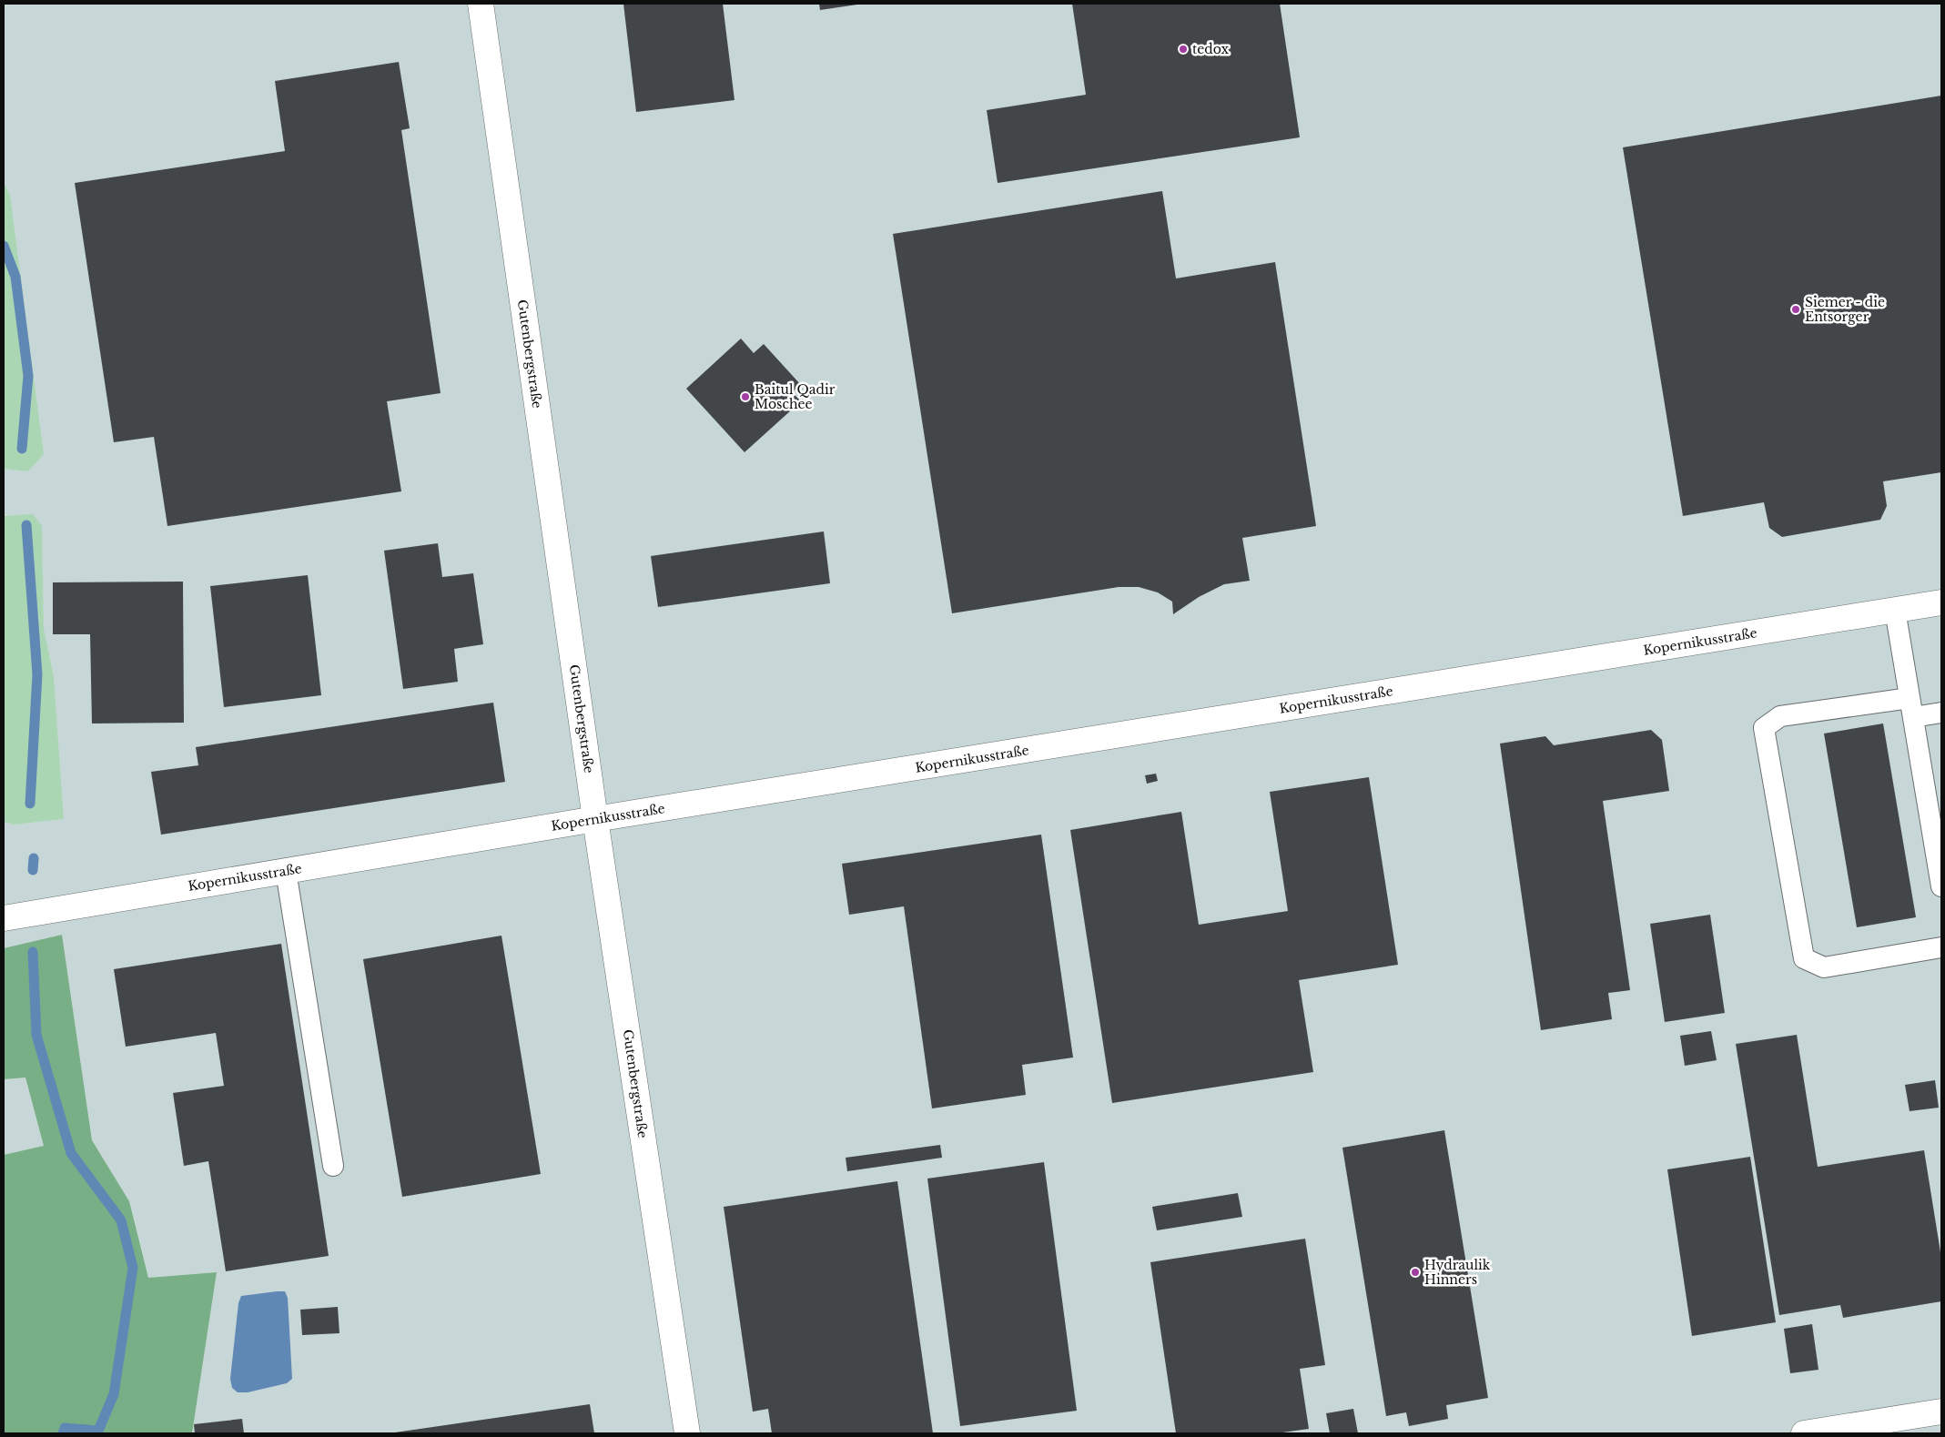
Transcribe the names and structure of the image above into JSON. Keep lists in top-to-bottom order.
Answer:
{
  "streets": {
    "street": ["Gutenbergstraße", "Kopernikusstraße"]
  },
  "crossings": [
    ["Gutenbergstraße", "Kopernikusstraße"]
  ],
  "places": [
    "tedox",
    "Siemer - die Entsorger",
    "Baitul Qadir Moschee",
    "Hydraulik Hinners"
  ]
}
